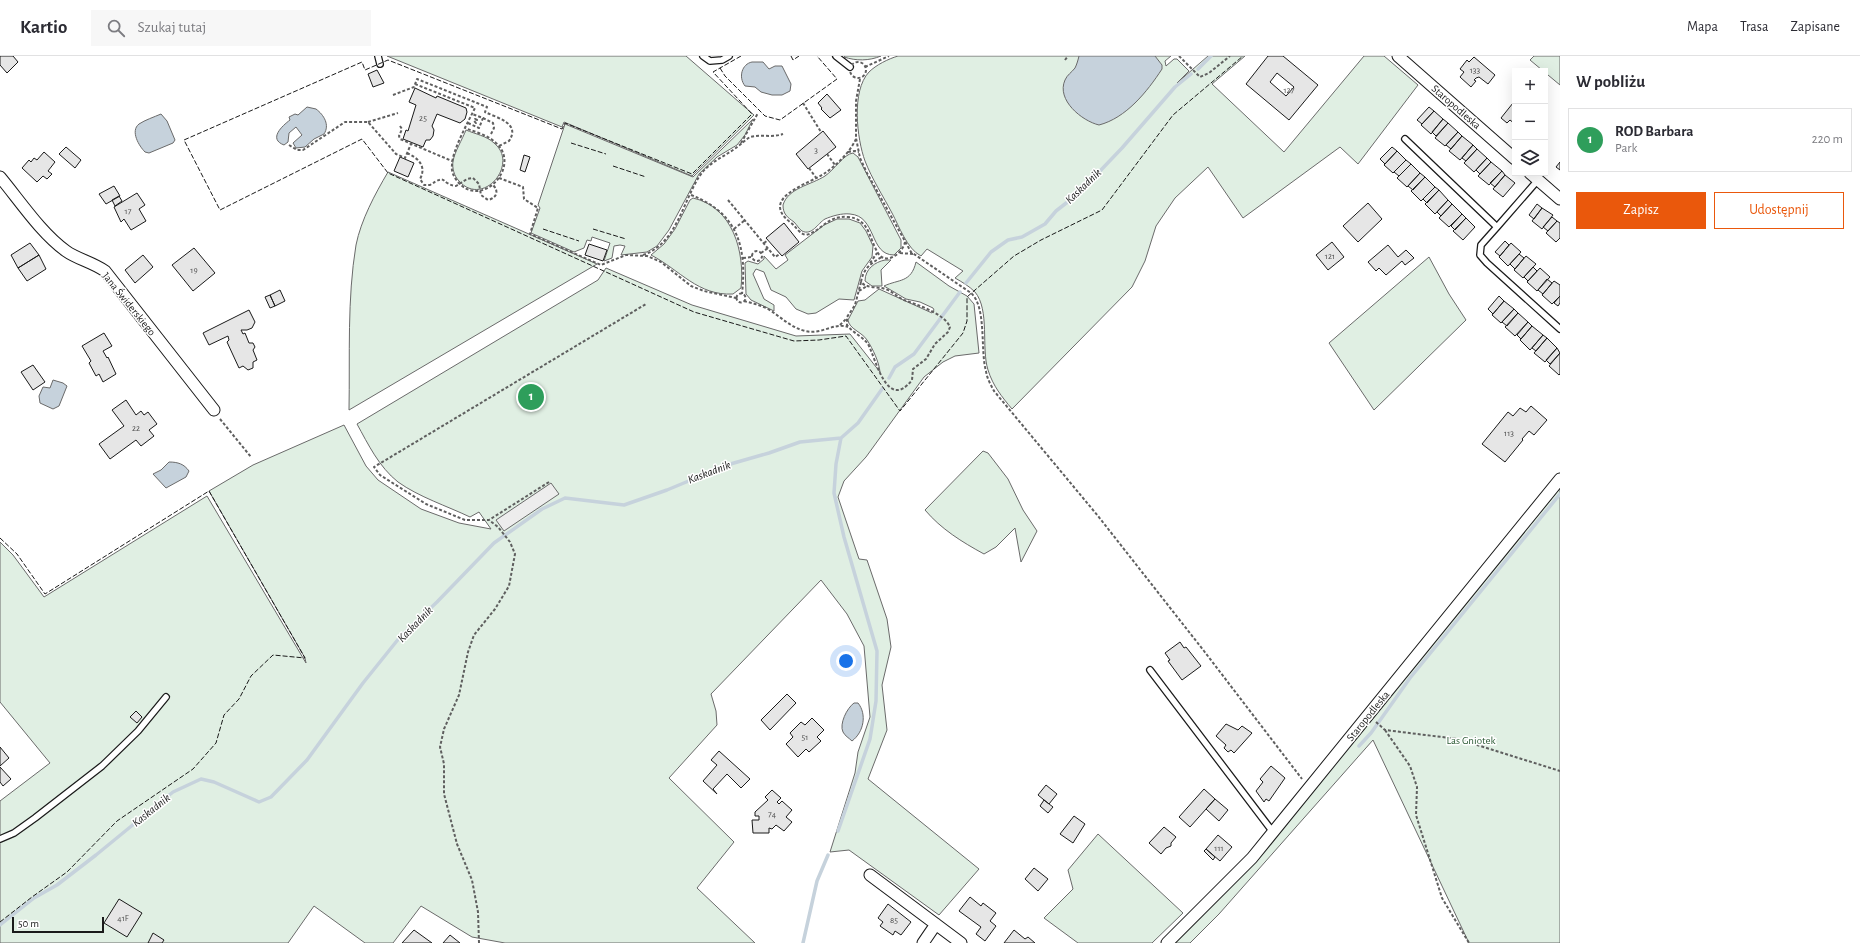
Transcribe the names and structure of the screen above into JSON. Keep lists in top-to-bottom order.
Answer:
{
  "streets": {
    "street": ["Staropodleska", "Jana Świderskiego"]
  },
  "water": ["Kaskadnik"],
  "parks": ["Las Gniotek"],
  "house_numbers": [
    "133",
    "127",
    "25",
    "3",
    "17",
    "121",
    "19",
    "22",
    "113",
    "51",
    "74",
    "111",
    "41F",
    "85"
  ],
  "scale_bar": "50 m",
  "page": {
    "header": "Kartio",
    "search": "Szukaj tutaj",
    "nav": ["Mapa", "Trasa", "Zapisane"],
    "heading": "W pobliżu",
    "map_buttons": ["+", "−"],
    "list": [
      {
        "mark": "1",
        "name": "ROD Barbara",
        "note": "Park",
        "value": "220 m"
      }
    ],
    "buttons": ["Zapisz", "Udostępnij"],
    "pins": "1",
    "scale": "50 m"
  }
}
